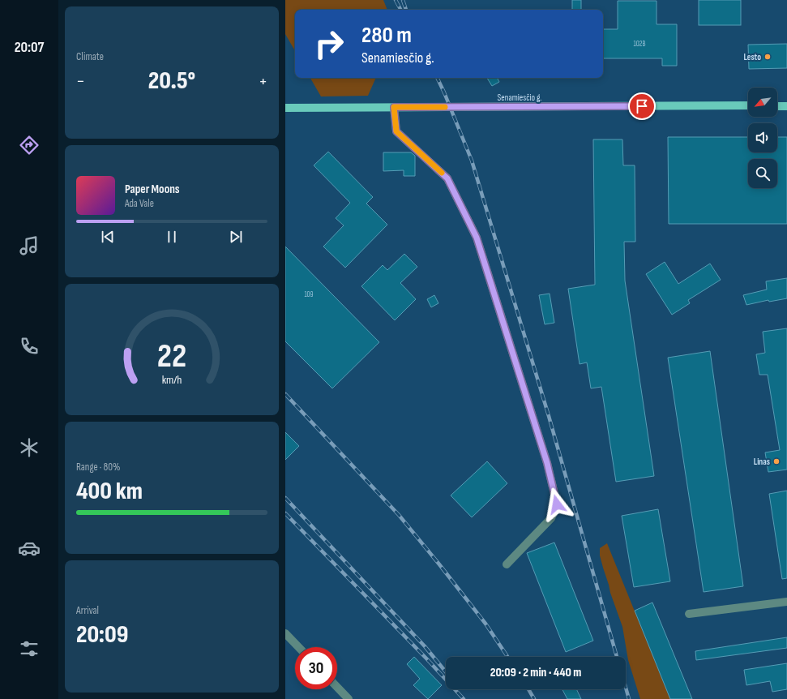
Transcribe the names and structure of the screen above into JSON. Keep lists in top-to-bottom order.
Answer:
{
  "streets": {
    "main road": ["Senamiesčio g."]
  },
  "places": ["Lesto", "Linas"],
  "house_numbers": ["102B", "109"],
  "north": "bottom left",
  "page": {
    "tabs": "20:07",
    "tile": [
      "Climate",
      ["Range · 80%", "400 km"],
      ["Arrival", "20:09"]
    ],
    "turn": ["280 m", "Senamiesčio g."],
    "heat": ["−", "20.5°", "+"],
    "song": ["Paper Moons", "Ada Vale"],
    "limit": "30",
    "trip": "20:09 · 2 min · 440 m",
    "gauge": ["22", "km/h"]
  }
}
